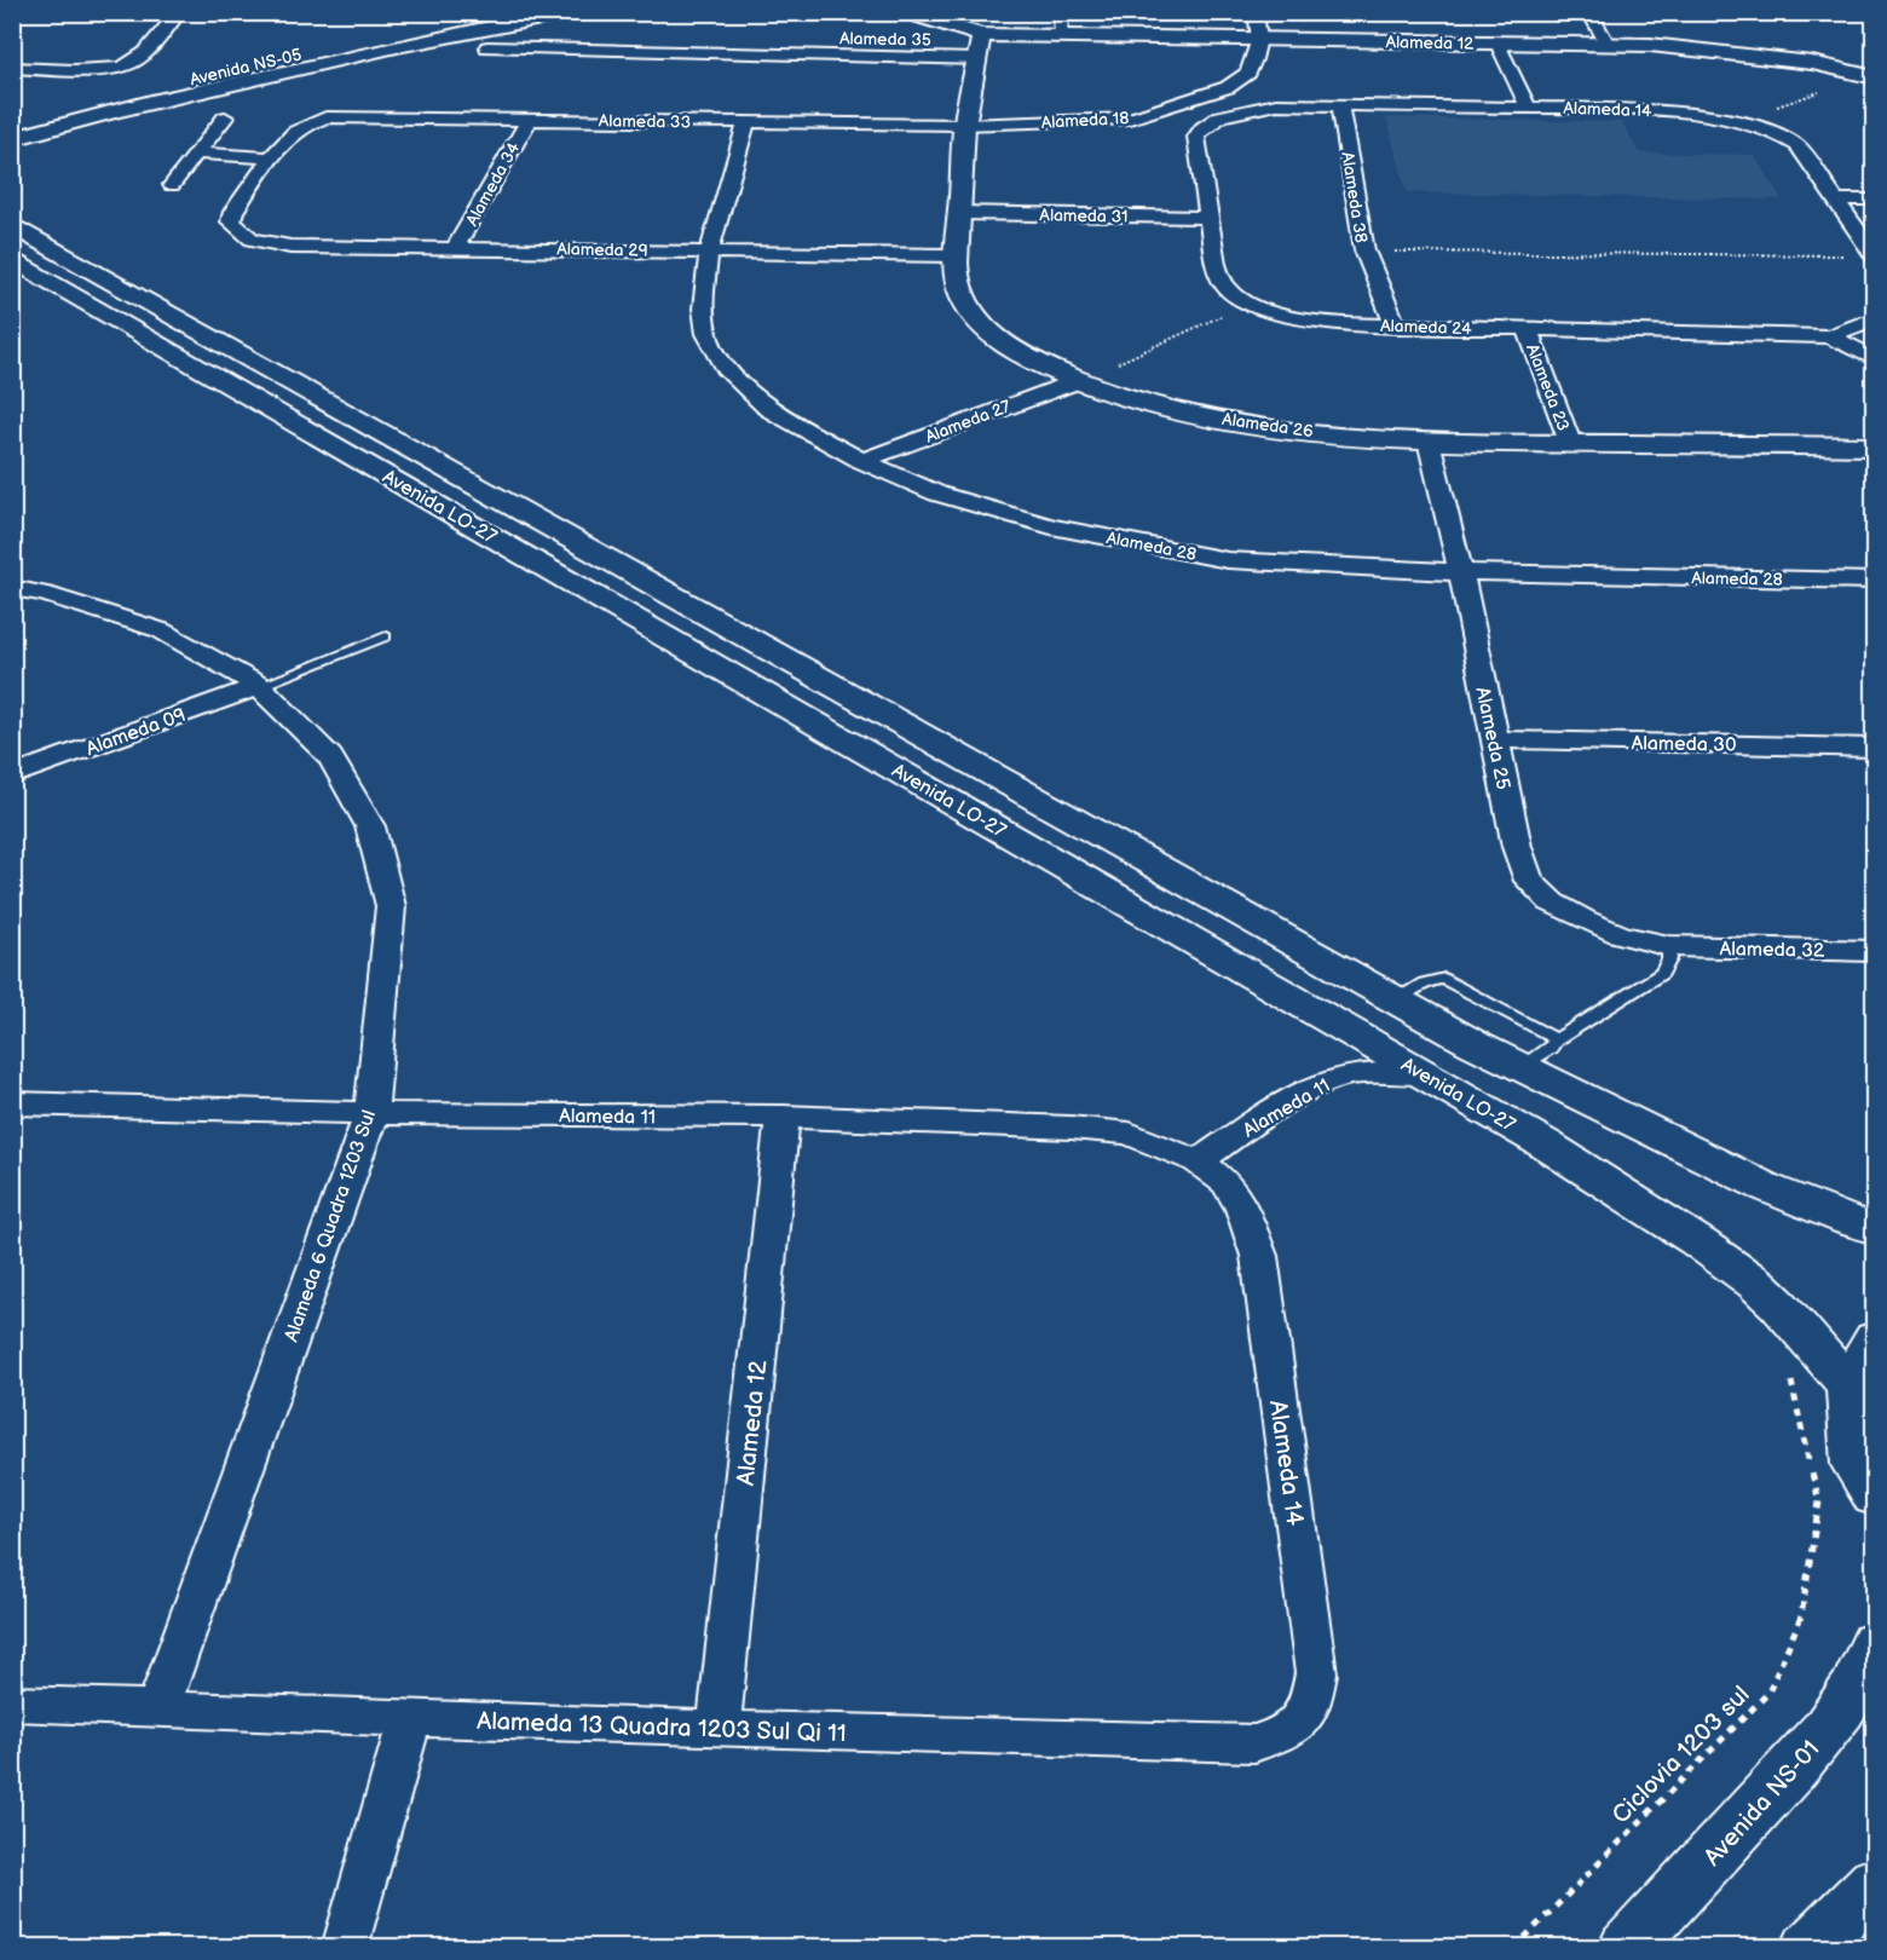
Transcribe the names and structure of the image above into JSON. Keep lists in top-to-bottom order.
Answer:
{
  "streets": {
    "street": [
      "Alameda 35",
      "Alameda 12",
      "Avenida NS-05",
      "Alameda 14",
      "Alameda 18",
      "Alameda 33",
      "Alameda 34",
      "Alameda 38",
      "Alameda 31",
      "Alameda 29",
      "Alameda 24",
      "Alameda 23",
      "Alameda 27",
      "Alameda 26",
      "Avenida LO-27",
      "Alameda 28",
      "Alameda 09",
      "Alameda 25",
      "Alameda 30",
      "Alameda 32",
      "Alameda 11",
      "Alameda 6 Quadra 1203 Sul",
      "Alameda 13 Quadra 1203 Sul Qi 11",
      "Avenida NS-01"
    ],
    "path": ["Ciclovia 1203 sul"]
  },
  "crossings": [
    ["Alameda 35", "Alameda 12"],
    ["Alameda 35", "Alameda 26"],
    ["Alameda 12", "Alameda 18"],
    ["Alameda 12", "Alameda 26"],
    ["Alameda 12", "Alameda 11"],
    ["Alameda 12", "Alameda 13 Quadra 1203 Sul Qi 11"],
    ["Alameda 14", "Alameda 38"],
    ["Alameda 14", "Alameda 11"],
    ["Alameda 14", "Alameda 13 Quadra 1203 Sul Qi 11"],
    ["Alameda 18", "Alameda 33"],
    ["Alameda 18", "Alameda 26"],
    ["Alameda 33", "Alameda 34"],
    ["Alameda 33", "Alameda 29"],
    ["Alameda 33", "Alameda 26"],
    ["Alameda 33", "Alameda 28"],
    ["Alameda 34", "Alameda 29"],
    ["Alameda 38", "Alameda 24"],
    ["Alameda 31", "Alameda 24"],
    ["Alameda 31", "Alameda 26"],
    ["Alameda 29", "Alameda 26"],
    ["Alameda 29", "Alameda 28"],
    ["Alameda 24", "Alameda 23"],
    ["Alameda 23", "Alameda 26"],
    ["Alameda 27", "Alameda 26"],
    ["Alameda 27", "Alameda 28"],
    ["Alameda 26", "Alameda 25"],
    ["Avenida LO-27", "Alameda 11"],
    ["Alameda 28", "Alameda 25"],
    ["Alameda 09", "Alameda 6 Quadra 1203 Sul"],
    ["Alameda 25", "Alameda 30"],
    ["Alameda 25", "Alameda 32"],
    ["Alameda 11", "Alameda 6 Quadra 1203 Sul"],
    ["Alameda 6 Quadra 1203 Sul", "Alameda 13 Quadra 1203 Sul Qi 11"]
  ]
}
